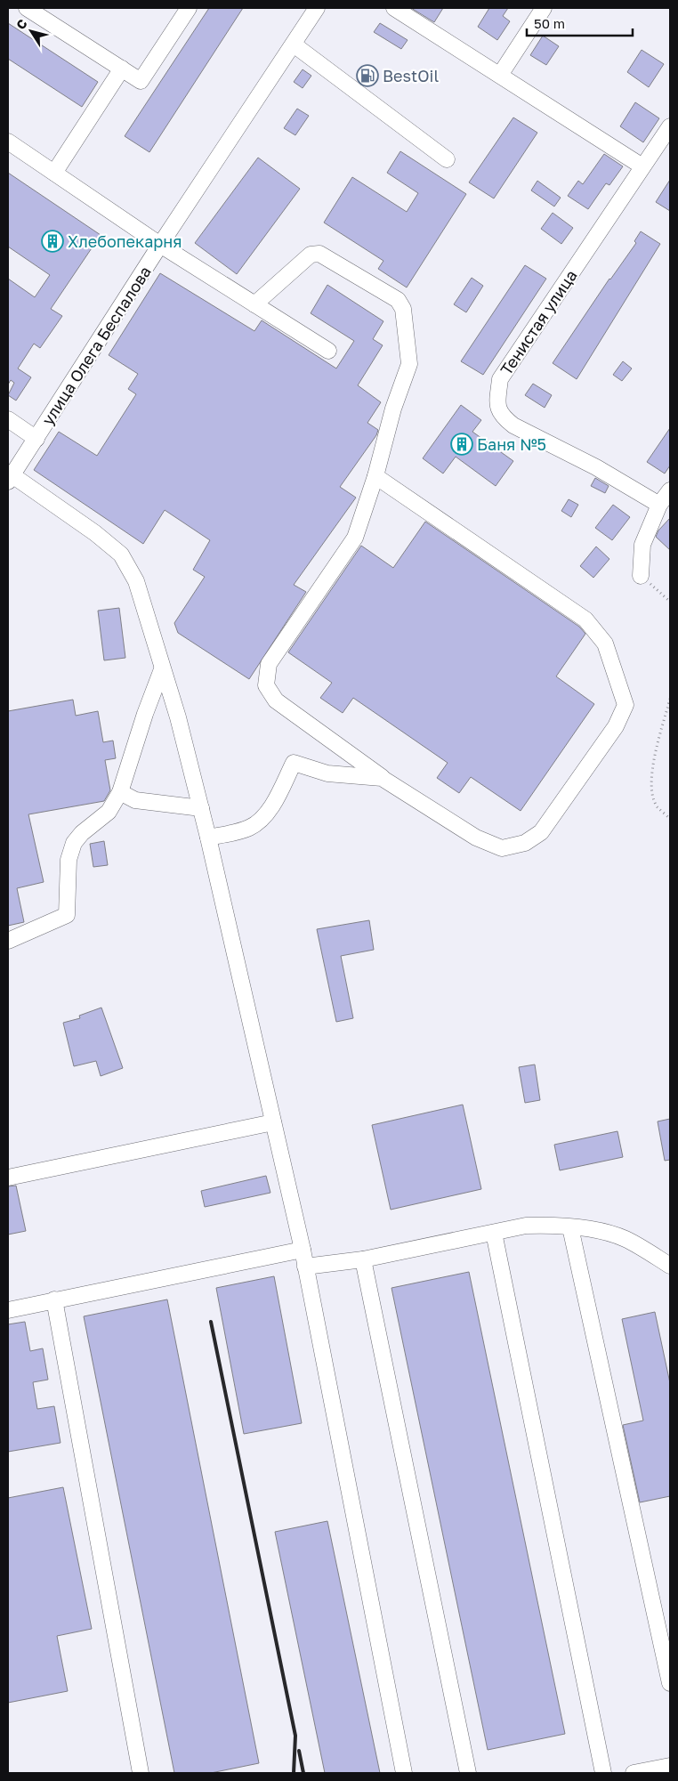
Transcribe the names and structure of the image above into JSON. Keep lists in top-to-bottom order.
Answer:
{
  "streets": {
    "street": ["Тенистая улица", "улица Олега Беспалова"]
  },
  "places": {
    "fuel station": ["BestOil"],
    "building": ["Хлебопекарня", "Баня №5"]
  },
  "scale_bar": "50 m",
  "north": "top left"
}
